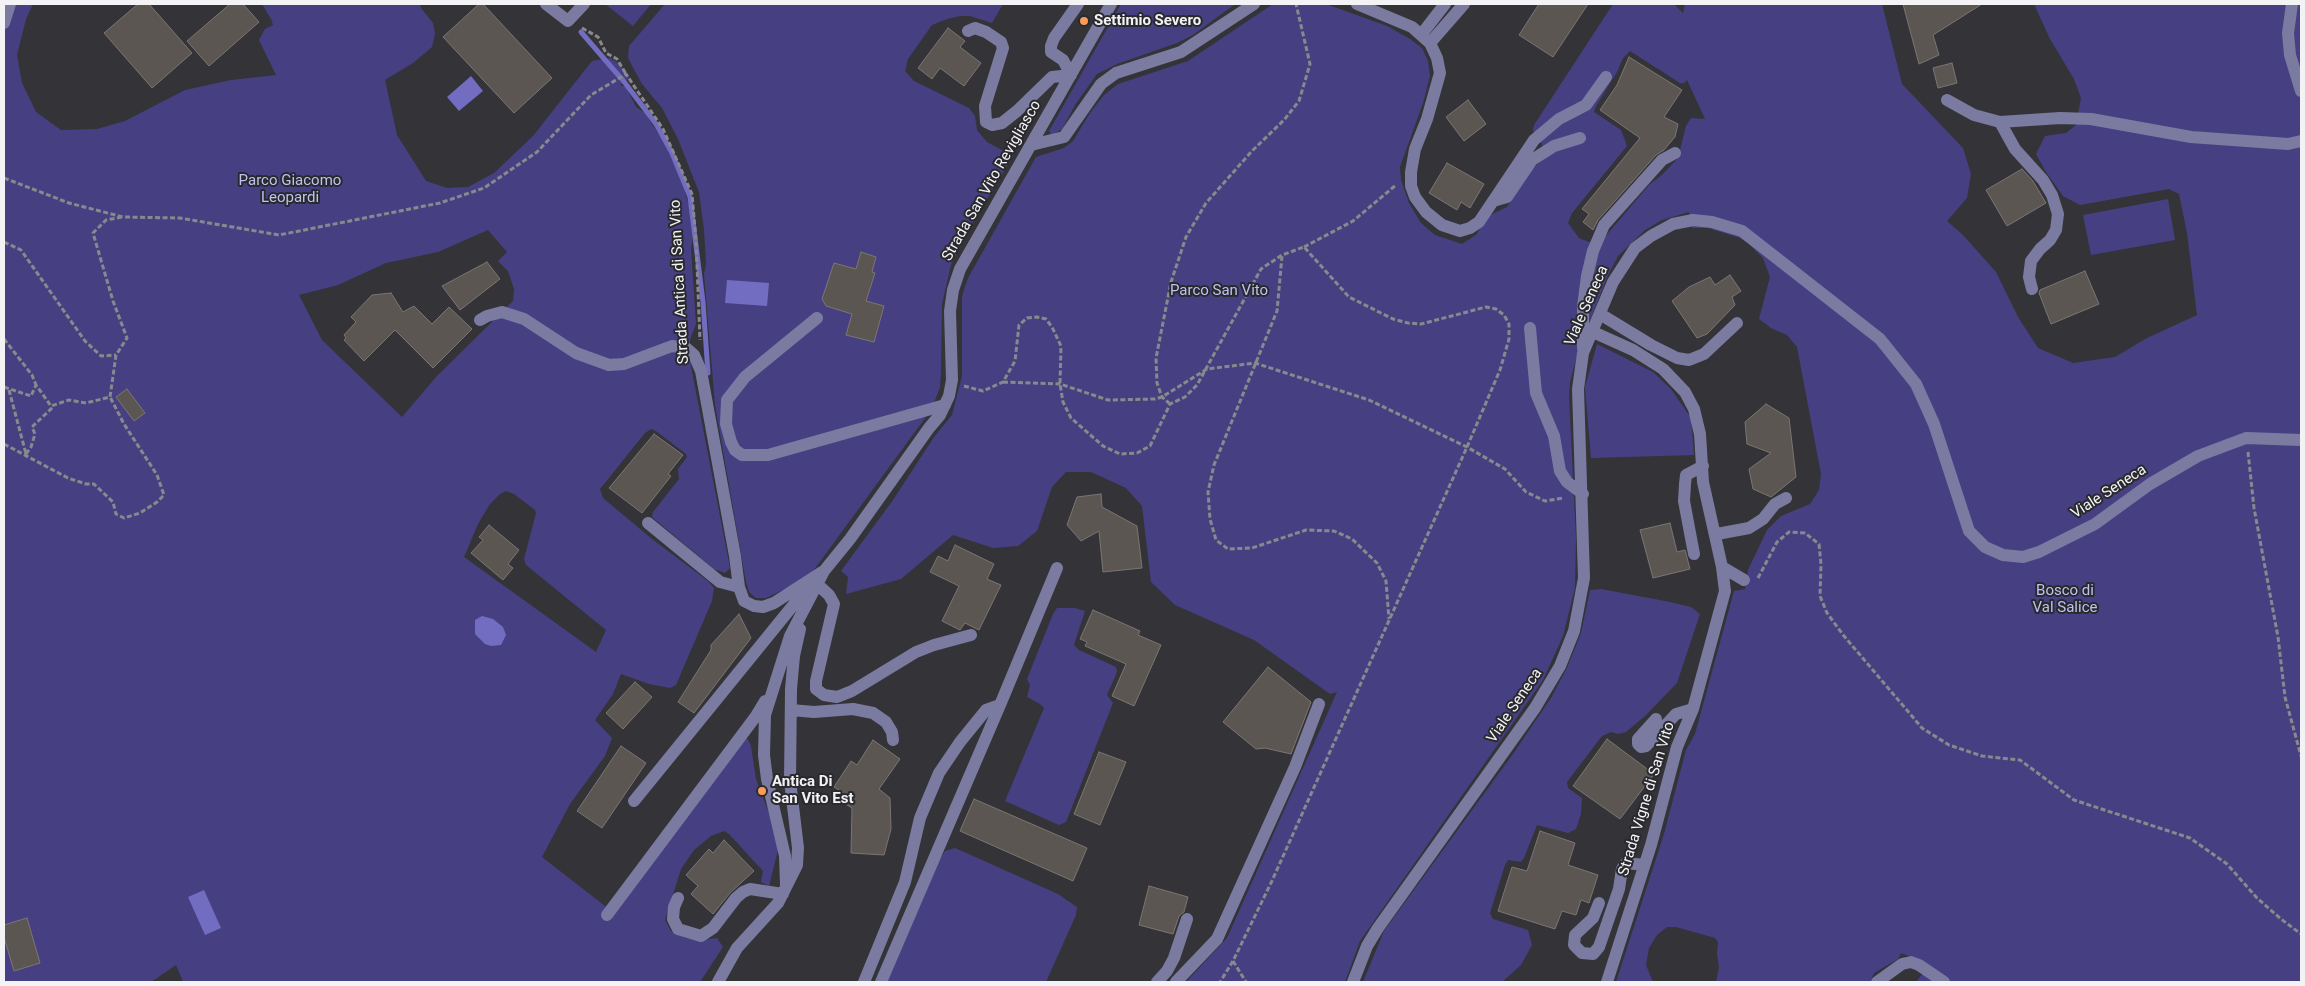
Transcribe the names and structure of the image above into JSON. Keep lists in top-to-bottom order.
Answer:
{
  "streets": {
    "street": [
      "Strada San Vito Revigliasco",
      "Strada Antica di San Vito",
      "Viale Seneca",
      "Strada Vigne di San Vito"
    ]
  },
  "crossings": [
    ["Strada San Vito Revigliasco", "Strada Antica di San Vito"],
    ["Viale Seneca", "Strada Vigne di San Vito"]
  ],
  "parks": ["Parco Giacomo Leopardi", "Parco San Vito", "Bosco di Val Salice"],
  "places": ["Settimio Severo", "Antica Di San Vito Est"]
}
